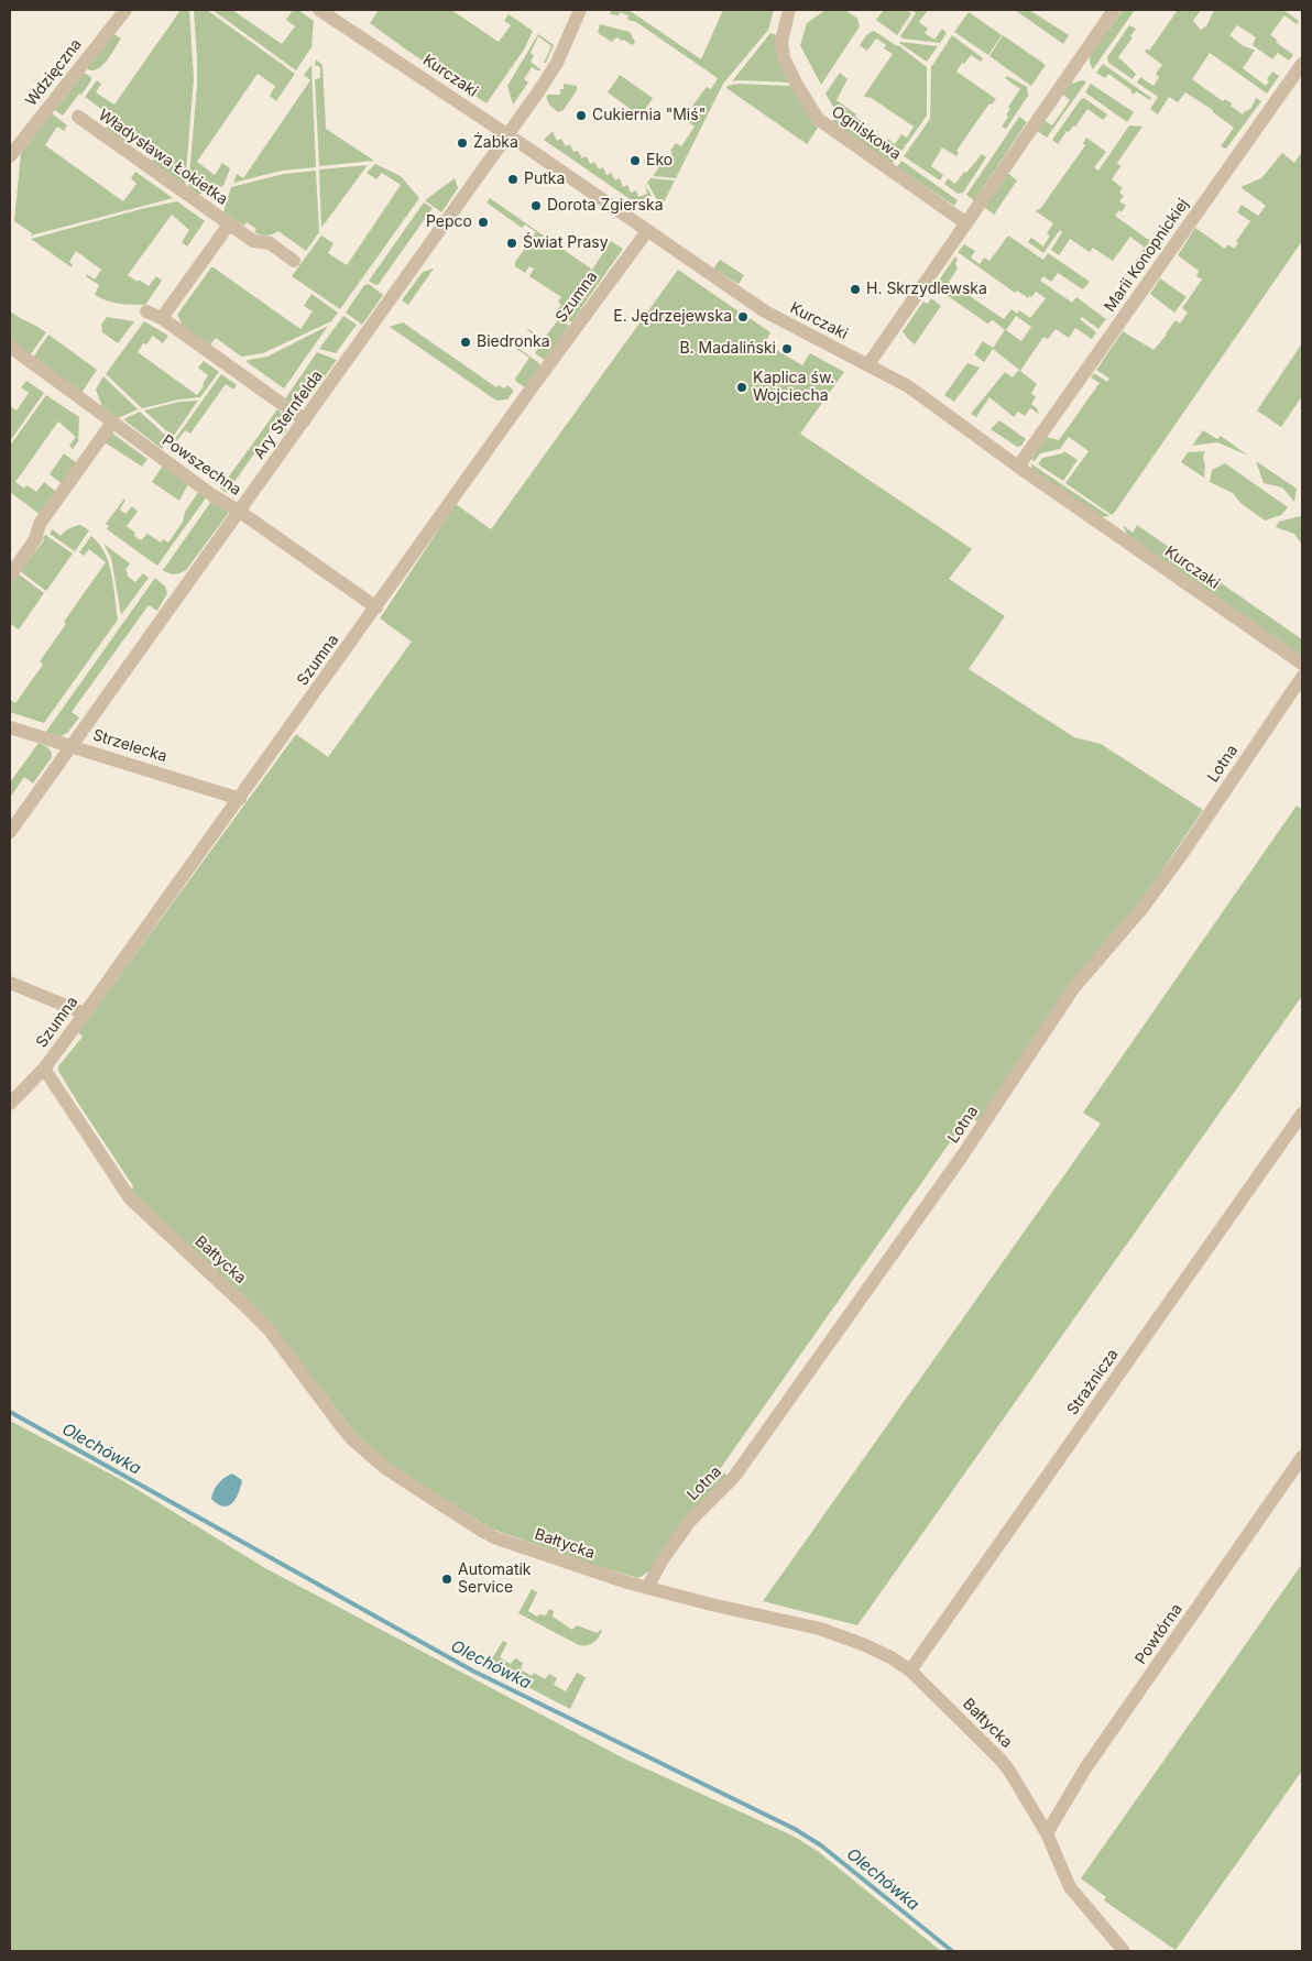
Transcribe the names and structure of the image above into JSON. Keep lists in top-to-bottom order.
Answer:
{
  "streets": {
    "street": [
      "Wdzięczna",
      "Kurczaki",
      "Ogniskowa",
      "Władysława Łokietka",
      "Marii Konopnickiej",
      "Szumna",
      "Ary Sternfelda",
      "Powszechna",
      "Strzelecka",
      "Lotna",
      "Bałtycka",
      "Strażnicza",
      "Powtórna"
    ]
  },
  "crossings": [
    ["Kurczaki", "Marii Konopnickiej"],
    ["Kurczaki", "Szumna"],
    ["Kurczaki", "Ary Sternfelda"],
    ["Szumna", "Powszechna"],
    ["Szumna", "Strzelecka"],
    ["Szumna", "Bałtycka"],
    ["Ary Sternfelda", "Powszechna"],
    ["Ary Sternfelda", "Strzelecka"],
    ["Lotna", "Bałtycka"],
    ["Bałtycka", "Strażnicza"],
    ["Bałtycka", "Powtórna"]
  ],
  "water": ["Olechówka"],
  "places": [
    "Cukiernia \"Miś\"",
    "Żabka",
    "Eko",
    "Putka",
    "Dorota Zgierska",
    "Pepco",
    "Świat Prasy",
    "H. Skrzydlewska",
    "E. Jędrzejewska",
    "Biedronka",
    "B. Madaliński",
    "Kaplica św. Wojciecha",
    "Automatik Service"
  ]
}
